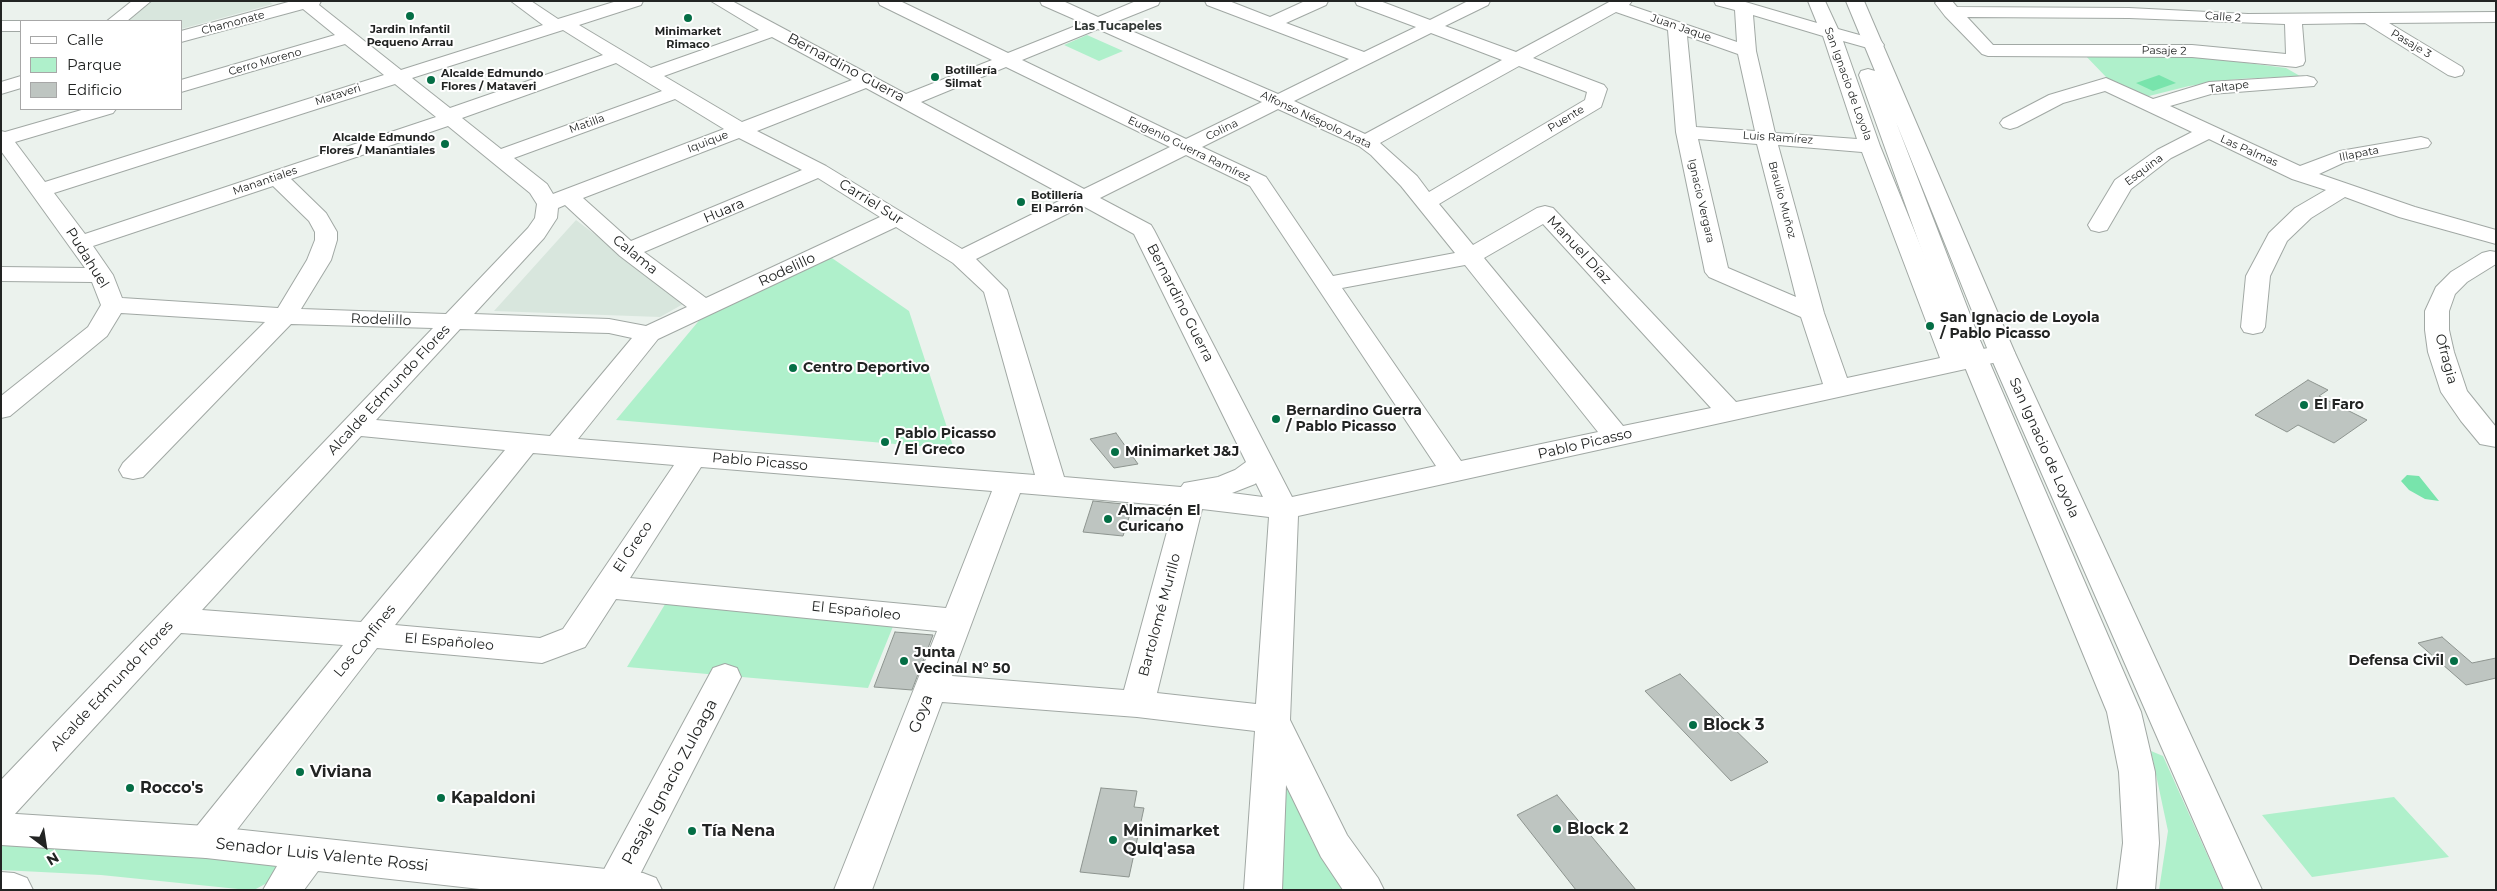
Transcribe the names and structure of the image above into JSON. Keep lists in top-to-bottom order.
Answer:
{
  "streets": {
    "street": [
      "Calle 2",
      "Chamonate",
      "Juan Jaque",
      "Pasaje 3",
      "Pasaje 2",
      "Cerro Moreno",
      "Bernardino Guerra",
      "San Ignacio de Loyola",
      "Taltape",
      "Mataveri",
      "Puente",
      "Alfonso Néspolo Arata",
      "Matilla",
      "Colina",
      "Luis Ramírez",
      "Iquique",
      "Eugenio Guerra Ramírez",
      "Las Palmas",
      "Illapata",
      "Esquina",
      "Manantiales",
      "Braulio Muñoz",
      "Ignacio Vergara",
      "Carriel Sur",
      "Huara",
      "Manuel Díaz",
      "Calama",
      "Pudahuel",
      "Rodelillo",
      "Ofragia",
      "Alcalde Edmundo Flores",
      "Pablo Picasso",
      "El Greco",
      "El Españoleo",
      "Bartolomé Murillo",
      "Los Confines",
      "Goya",
      "Pasaje Ignacio Zuloaga",
      "Senador Luis Valente Rossi"
    ]
  },
  "crossings": [
    ["Calle 2", "Pasaje 3"],
    ["Calle 2", "Pasaje 2"],
    ["Juan Jaque", "Braulio Muñoz"],
    ["Juan Jaque", "Ignacio Vergara"],
    ["Bernardino Guerra", "Colina"],
    ["Bernardino Guerra", "Iquique"],
    ["Bernardino Guerra", "Pablo Picasso"],
    ["San Ignacio de Loyola", "Luis Ramírez"],
    ["San Ignacio de Loyola", "Pablo Picasso"],
    ["Taltape", "Las Palmas"],
    ["Mataveri", "Carriel Sur"],
    ["Mataveri", "Pudahuel"],
    ["Puente", "Alfonso Néspolo Arata"],
    ["Puente", "Colina"],
    ["Alfonso Néspolo Arata", "Colina"],
    ["Alfonso Néspolo Arata", "Manuel Díaz"],
    ["Alfonso Néspolo Arata", "Pablo Picasso"],
    ["Matilla", "Carriel Sur"],
    ["Colina", "Eugenio Guerra Ramírez"],
    ["Colina", "Carriel Sur"],
    ["Luis Ramírez", "Braulio Muñoz"],
    ["Luis Ramírez", "Ignacio Vergara"],
    ["Iquique", "Carriel Sur"],
    ["Iquique", "Calama"],
    ["Iquique", "Alcalde Edmundo Flores"],
    ["Eugenio Guerra Ramírez", "Manuel Díaz"],
    ["Eugenio Guerra Ramírez", "Pablo Picasso"],
    ["Las Palmas", "Illapata"],
    ["Las Palmas", "Esquina"],
    ["Las Palmas", "Ofragia"],
    ["Manantiales", "Carriel Sur"],
    ["Manantiales", "Pudahuel"],
    ["Braulio Muñoz", "Ignacio Vergara"],
    ["Braulio Muñoz", "Pablo Picasso"],
    ["Carriel Sur", "Huara"],
    ["Carriel Sur", "Rodelillo"],
    ["Carriel Sur", "Pablo Picasso"],
    ["Huara", "Calama"],
    ["Manuel Díaz", "Pablo Picasso"],
    ["Calama", "Rodelillo"],
    ["Calama", "Alcalde Edmundo Flores"],
    ["Pudahuel", "Rodelillo"],
    ["Rodelillo", "Alcalde Edmundo Flores"],
    ["Rodelillo", "Pablo Picasso"],
    ["Alcalde Edmundo Flores", "Pablo Picasso"],
    ["Alcalde Edmundo Flores", "El Españoleo"],
    ["Pablo Picasso", "El Greco"],
    ["Pablo Picasso", "Bartolomé Murillo"],
    ["Pablo Picasso", "Los Confines"],
    ["Pablo Picasso", "Goya"],
    ["El Greco", "El Españoleo"],
    ["El Españoleo", "Los Confines"],
    ["El Españoleo", "Goya"],
    ["Los Confines", "Senador Luis Valente Rossi"],
    ["Pasaje Ignacio Zuloaga", "Senador Luis Valente Rossi"]
  ],
  "districts": ["Las Tucapeles"],
  "places": [
    "Jardin Infantil Pequeno Arrau",
    "Minimarket Rimaco",
    "Botillería Silmat",
    "Alcalde Edmundo Flores / Mataveri",
    "Alcalde Edmundo Flores / Manantiales",
    "Botillería El Parrón",
    "San Ignacio de Loyola / Pablo Picasso",
    "Centro Deportivo",
    "El Faro",
    "Bernardino Guerra / Pablo Picasso",
    "Pablo Picasso / El Greco",
    "Minimarket J&J",
    "Almacén El Curicano",
    "Junta Vecinal N° 50",
    "Defensa Civil",
    "Block 3",
    "Viviana",
    "Rocco's",
    "Kapaldoni",
    "Block 2",
    "Tía Nena",
    "Minimarket Qulq'asa"
  ],
  "legend": ["Calle", "Parque", "Edificio"],
  "north": "bottom right"
}
